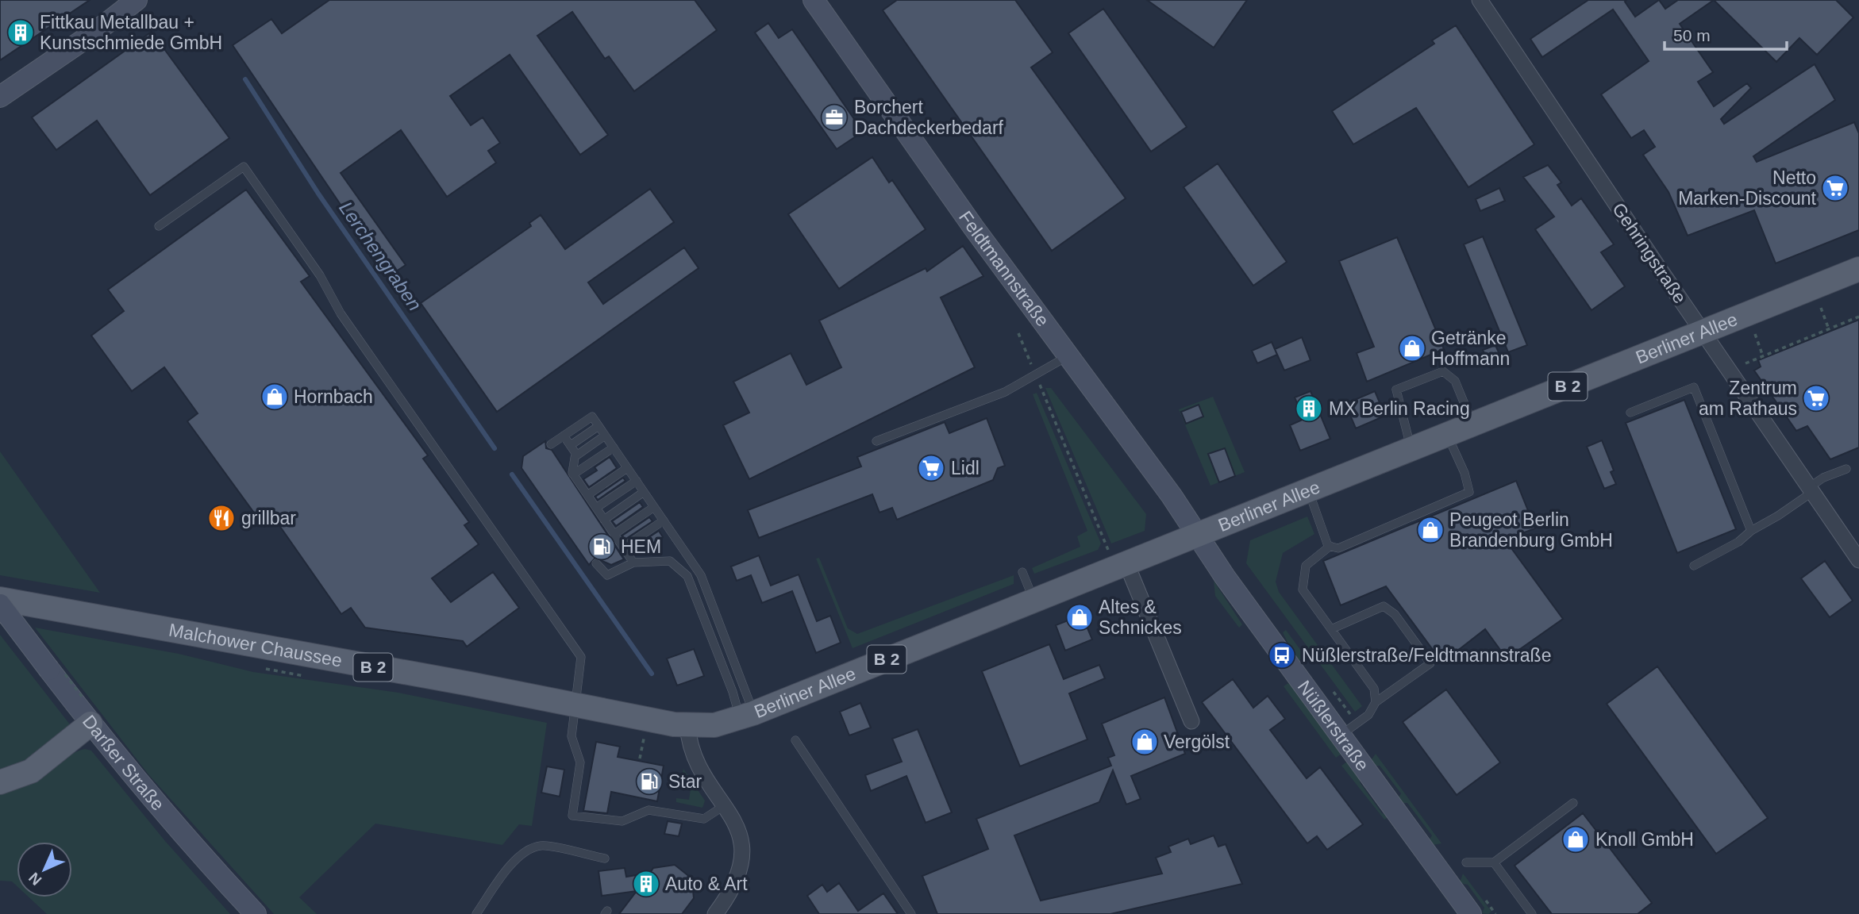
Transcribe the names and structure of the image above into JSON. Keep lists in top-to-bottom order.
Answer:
{
  "streets": {
    "main road": ["Berliner Allee", "B 2", "Malchower Chaussee"],
    "street": [
      "Gehringstraße",
      "Feldtmannstraße",
      "Nüßlerstraße",
      "Darßer Straße"
    ]
  },
  "crossings": [
    ["Gehringstraße", "Berliner Allee"],
    ["Feldtmannstraße", "Berliner Allee"],
    ["Feldtmannstraße", "Nüßlerstraße"],
    ["Berliner Allee", "Malchower Chaussee"],
    ["Berliner Allee", "Nüßlerstraße"]
  ],
  "water": ["Lerchengraben"],
  "places": {
    "building": ["Fittkau Metallbau + Kunstschmiede GmbH", "MX Berlin Racing", "Auto & Art"],
    "office": ["Borchert Dachdeckerbedarf"],
    "supermarket": ["Netto Marken-Discount", "Zentrum am Rathaus", "Lidl"],
    "shop": [
      "Getränke Hoffmann",
      "Hornbach",
      "Peugeot Berlin Brandenburg GmbH",
      "Altes & Schnickes",
      "Vergölst",
      "Knoll GmbH"
    ],
    "restaurant": ["grillbar"],
    "fuel station": ["HEM", "Star"],
    "bus stop": ["Nüßlerstraße/Feldtmannstraße"]
  },
  "scale_bar": "50 m",
  "north": "bottom left"
}
